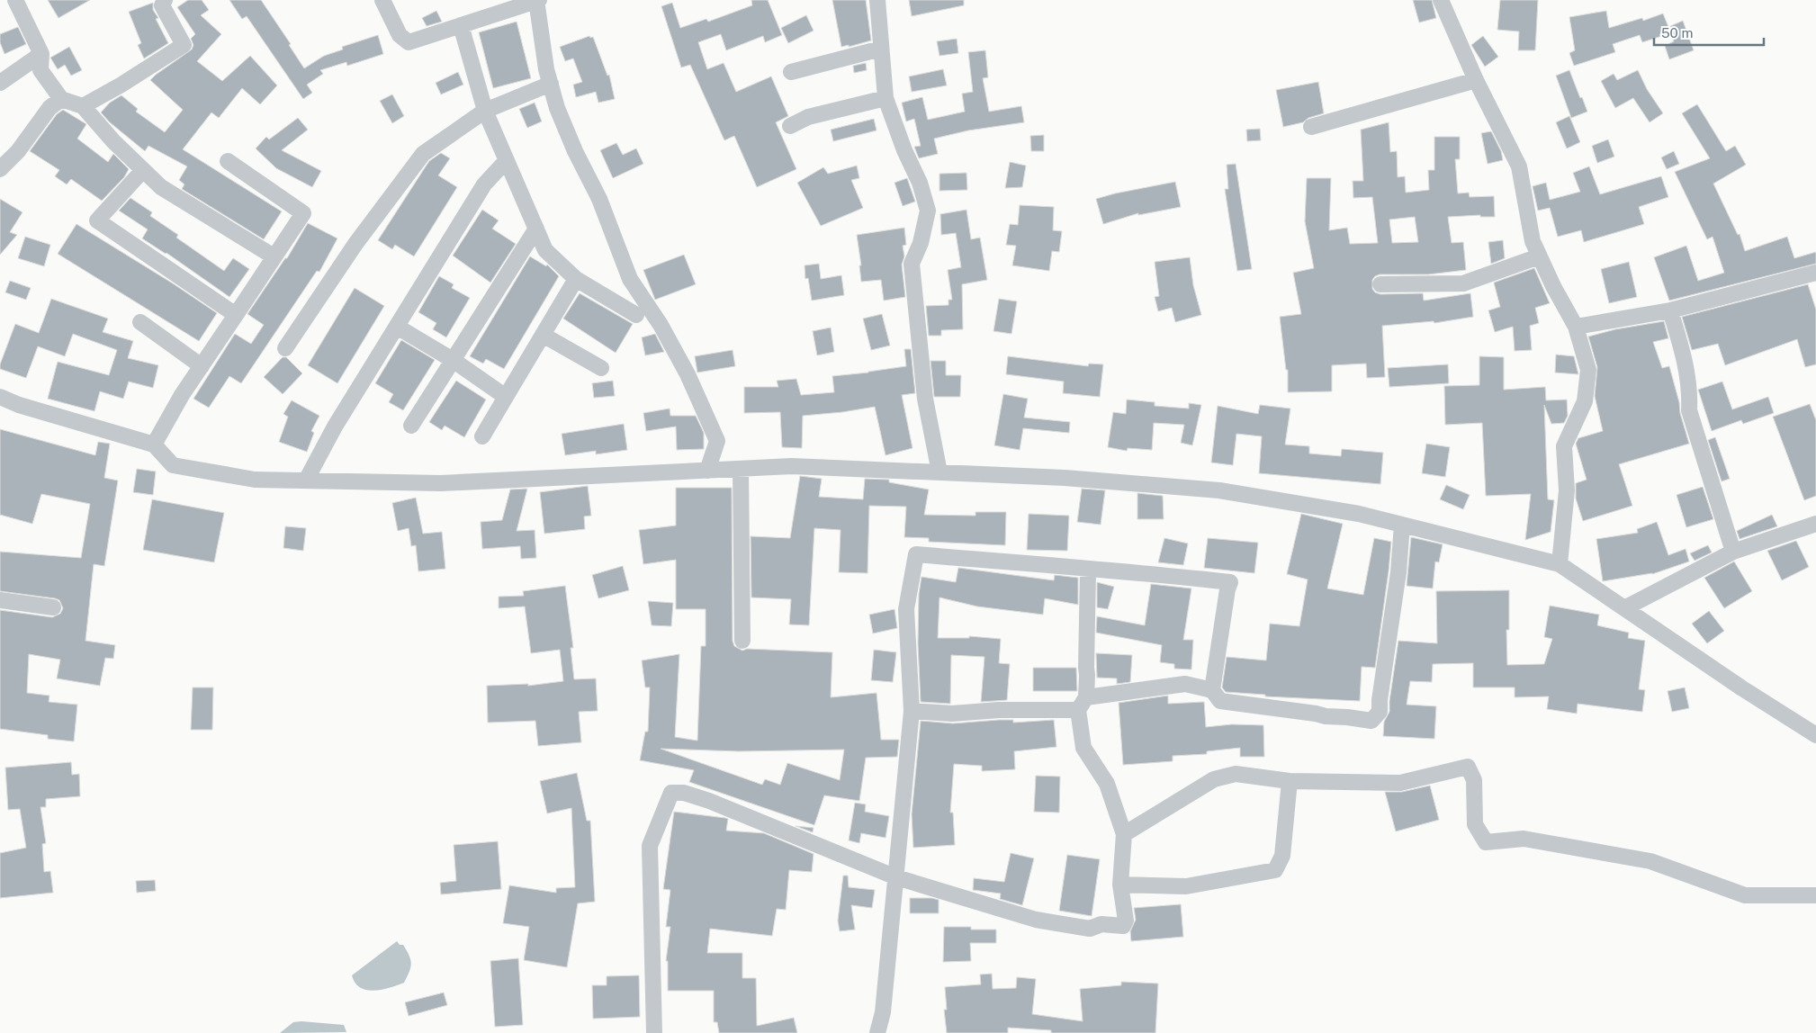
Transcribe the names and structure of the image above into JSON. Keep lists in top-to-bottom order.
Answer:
{
  "scale_bar": "50 m"
}
